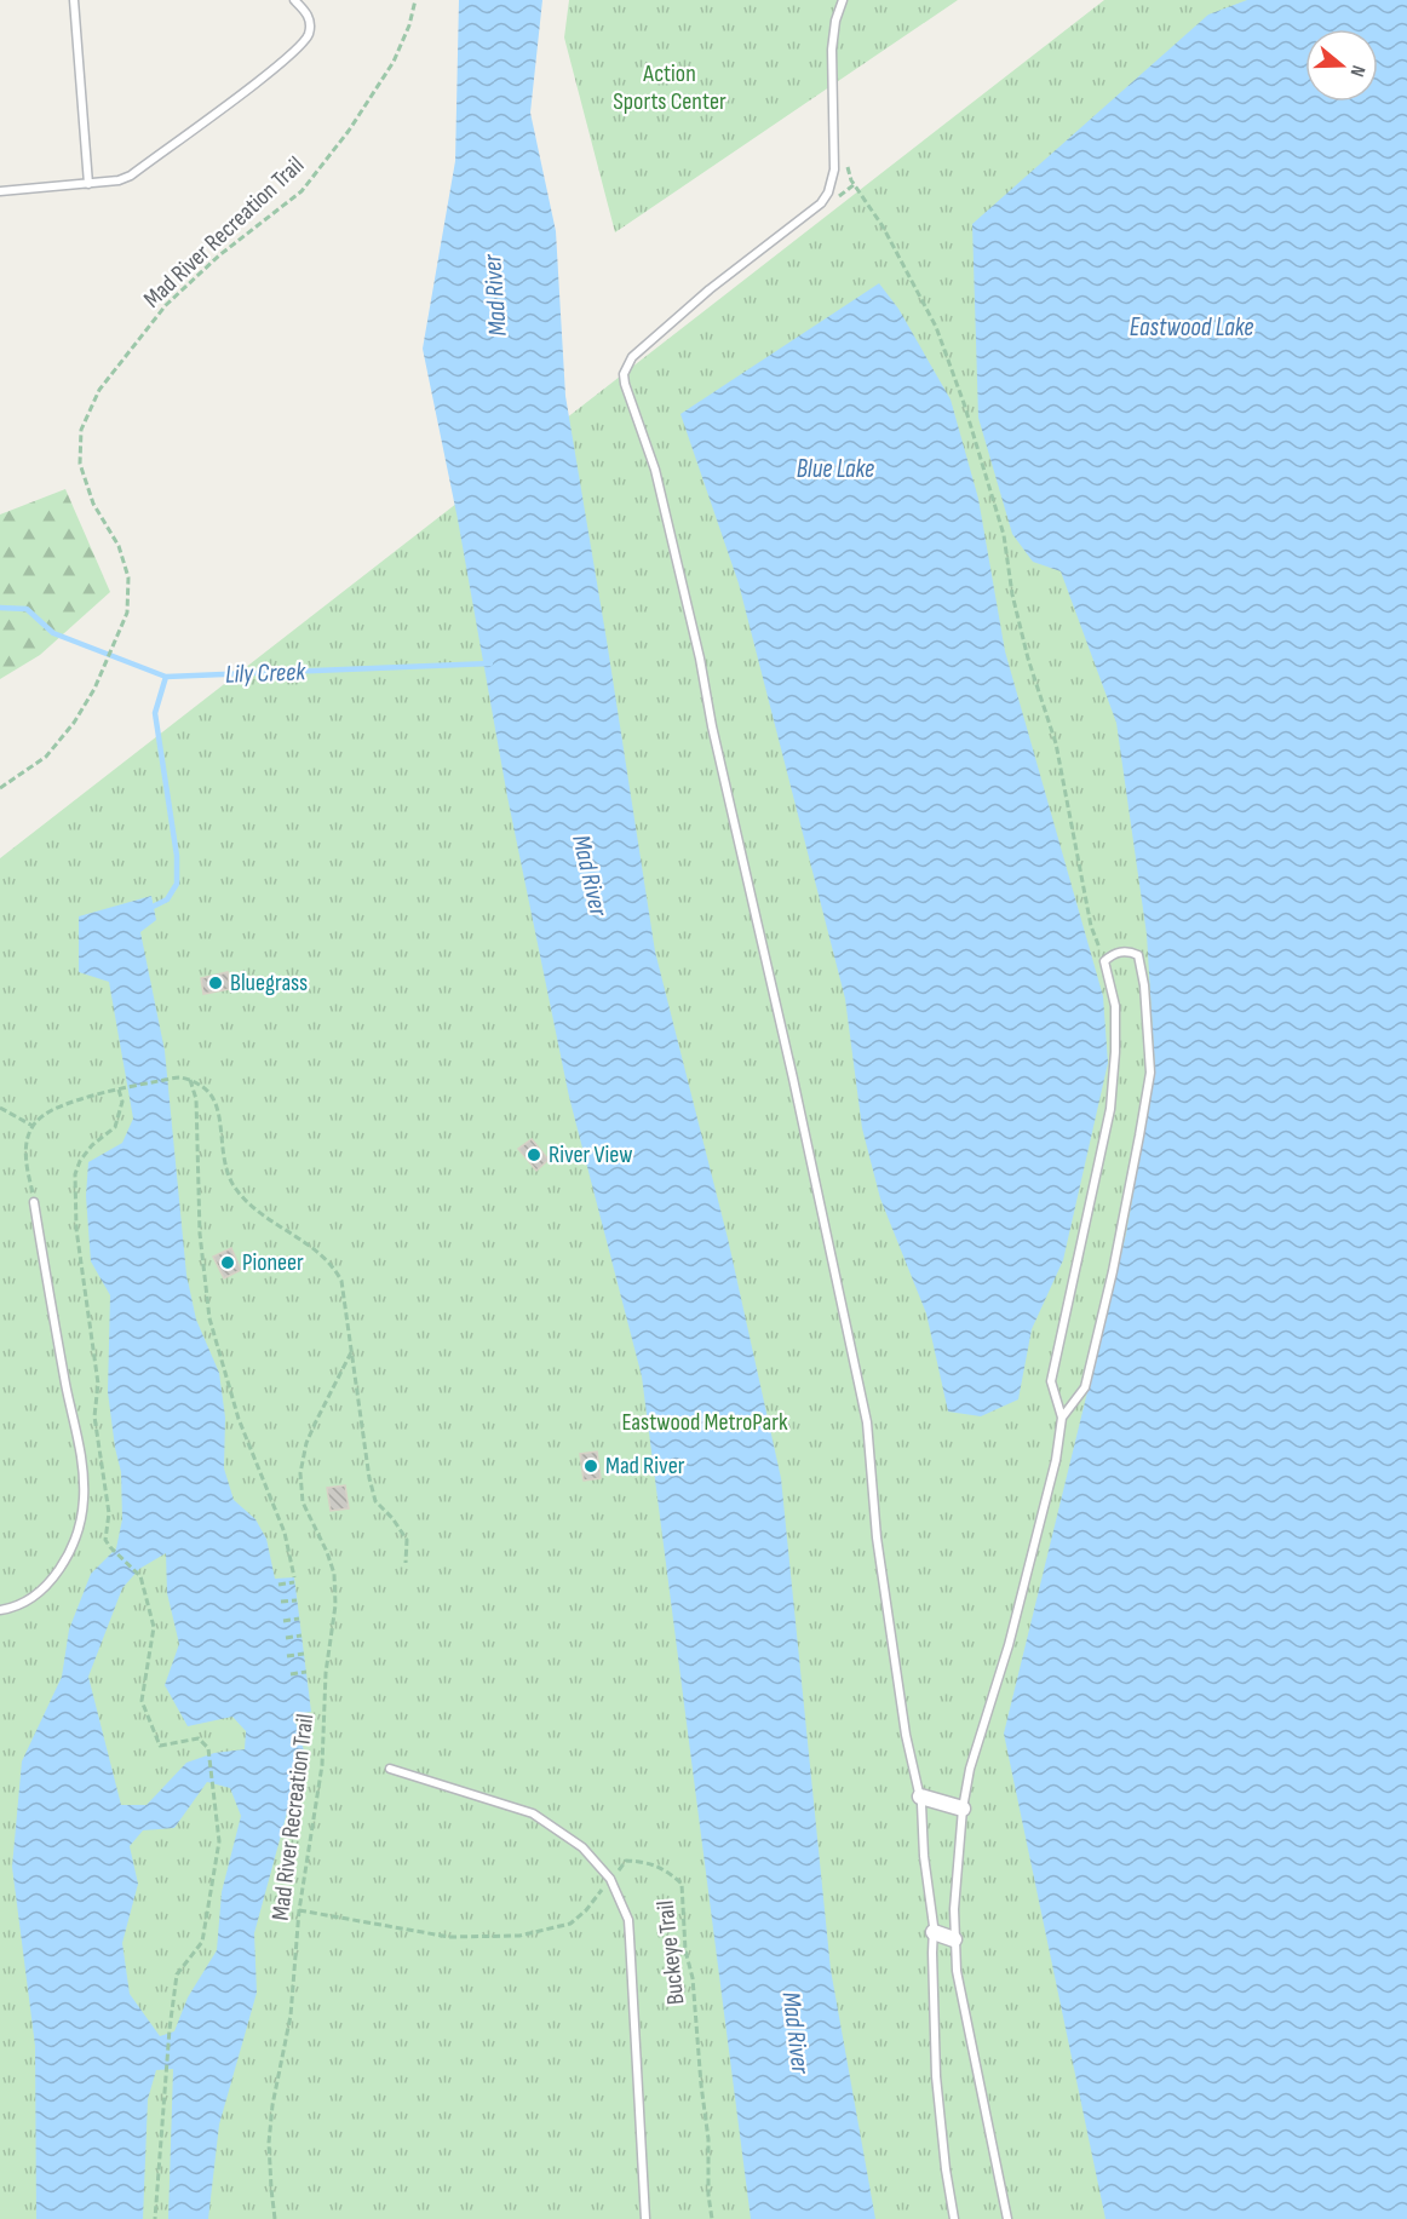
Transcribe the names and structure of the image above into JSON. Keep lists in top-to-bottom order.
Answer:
{
  "streets": {
    "path": ["Mad River Recreation Trail", "Buckeye Trail"]
  },
  "crossings": [
    ["Mad River Recreation Trail", "Buckeye Trail"]
  ],
  "water": [
    "Mad River",
    "Eastwood Lake",
    "Blue Lake",
    "Lily Creek"
  ],
  "parks": ["Action Sports Center", "Eastwood MetroPark"],
  "places": [
    "Bluegrass",
    "River View",
    "Pioneer",
    "Mad River"
  ],
  "north": "right"
}
